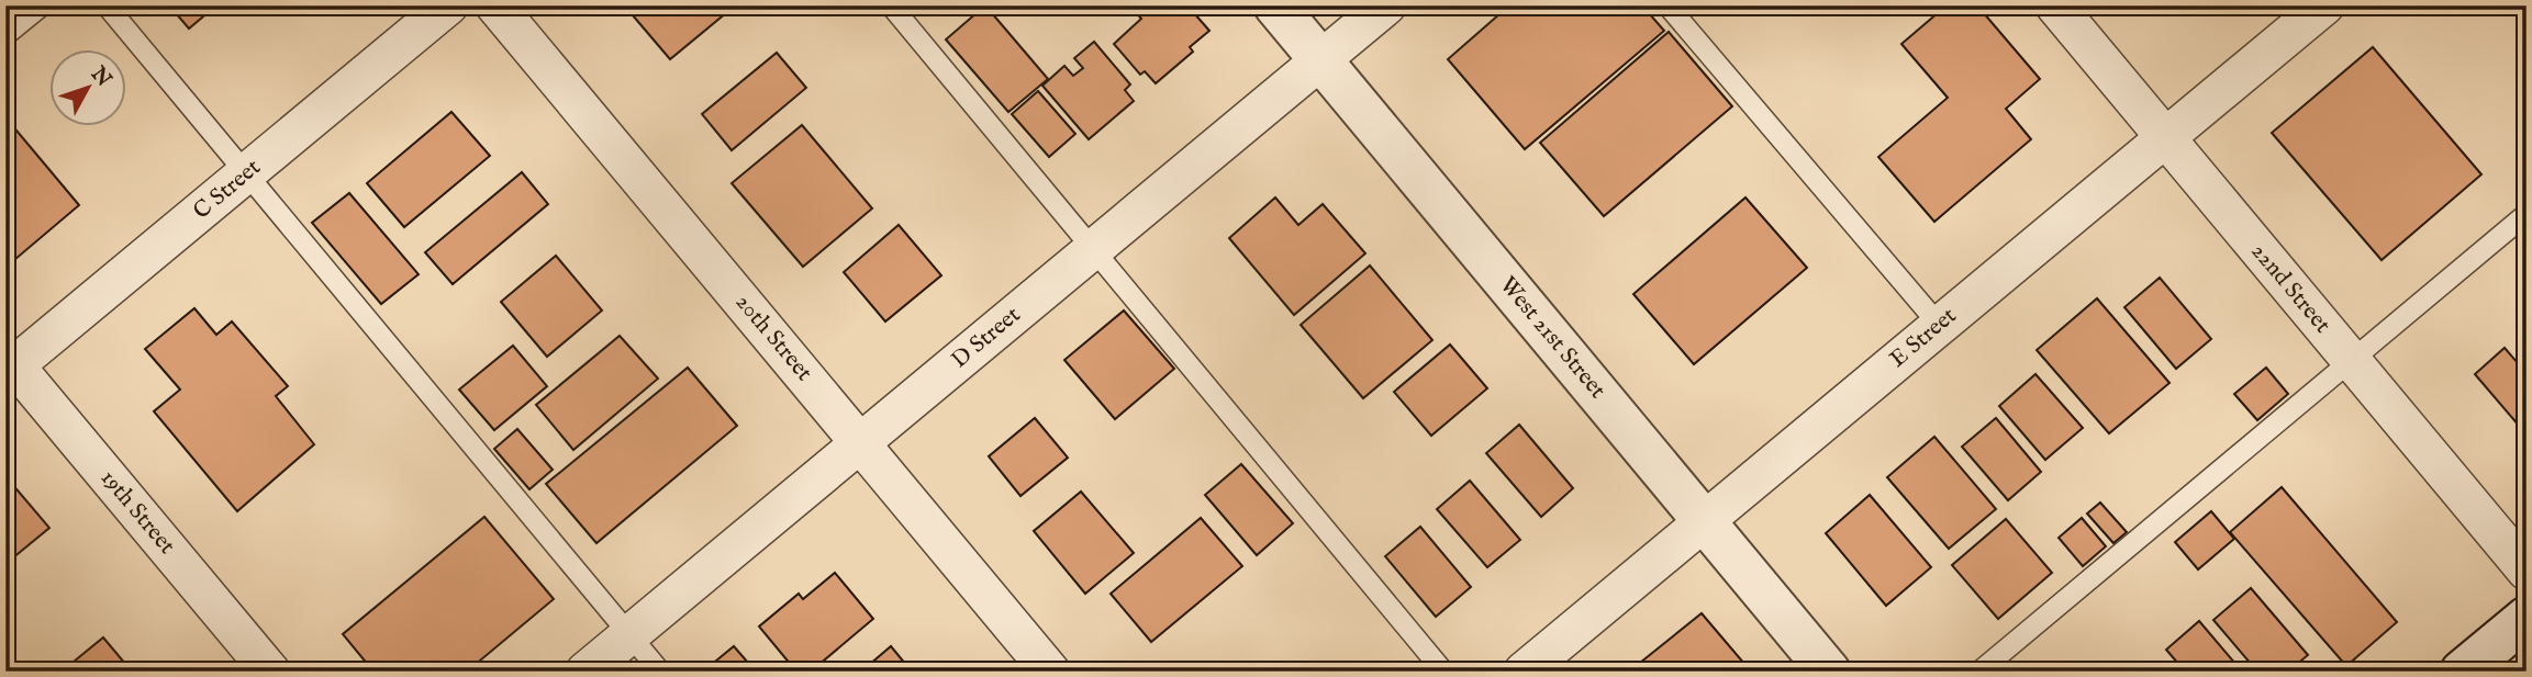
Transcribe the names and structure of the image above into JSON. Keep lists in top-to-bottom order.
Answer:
{
  "streets": {
    "street": [
      "C Street",
      "22nd Street",
      "20th Street",
      "D Street",
      "West 21st Street",
      "E Street",
      "19th Street"
    ]
  },
  "crossings": [
    ["C Street", "19th Street"],
    ["22nd Street", "E Street"],
    ["20th Street", "D Street"],
    ["D Street", "West 21st Street"],
    ["West 21st Street", "E Street"]
  ],
  "north": "top right"
}
